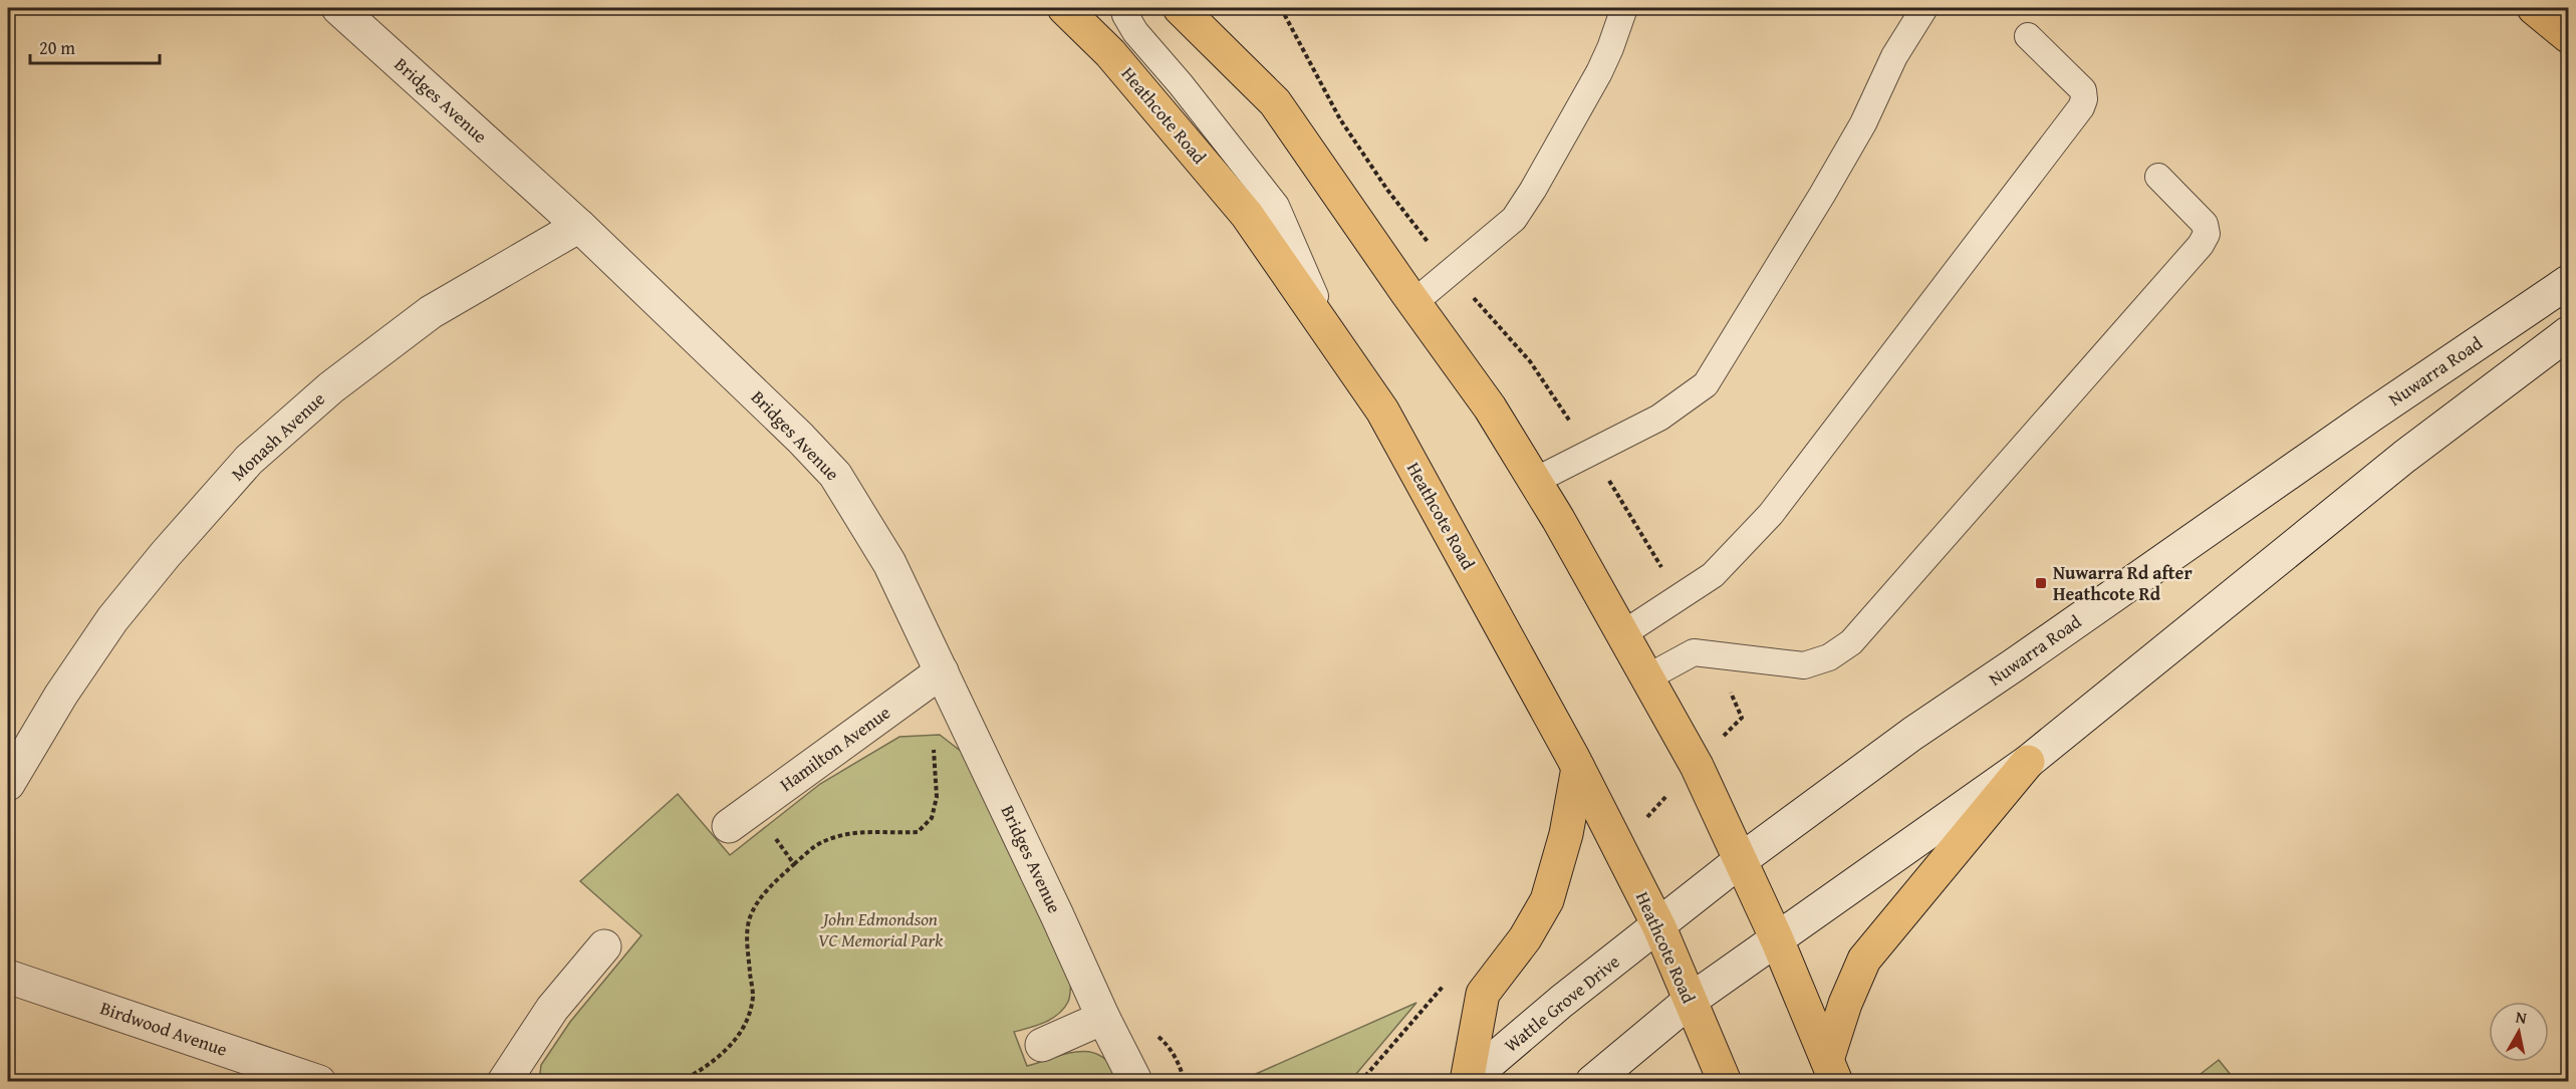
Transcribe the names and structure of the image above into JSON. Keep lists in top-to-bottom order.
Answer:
{
  "streets": {
    "main road": ["Heathcote Road"],
    "street": [
      "Bridges Avenue",
      "Nuwarra Road",
      "Monash Avenue",
      "Hamilton Avenue",
      "Wattle Grove Drive",
      "Birdwood Avenue"
    ]
  },
  "crossings": [
    ["Bridges Avenue", "Monash Avenue"],
    ["Bridges Avenue", "Hamilton Avenue"],
    ["Heathcote Road", "Nuwarra Road"],
    ["Heathcote Road", "Wattle Grove Drive"],
    ["Nuwarra Road", "Wattle Grove Drive"]
  ],
  "parks": ["John Edmondson VC Memorial Park"],
  "places": {
    "transit": ["Nuwarra Rd after Heathcote Rd"]
  },
  "scale_bar": "20 m",
  "north": "top"
}
